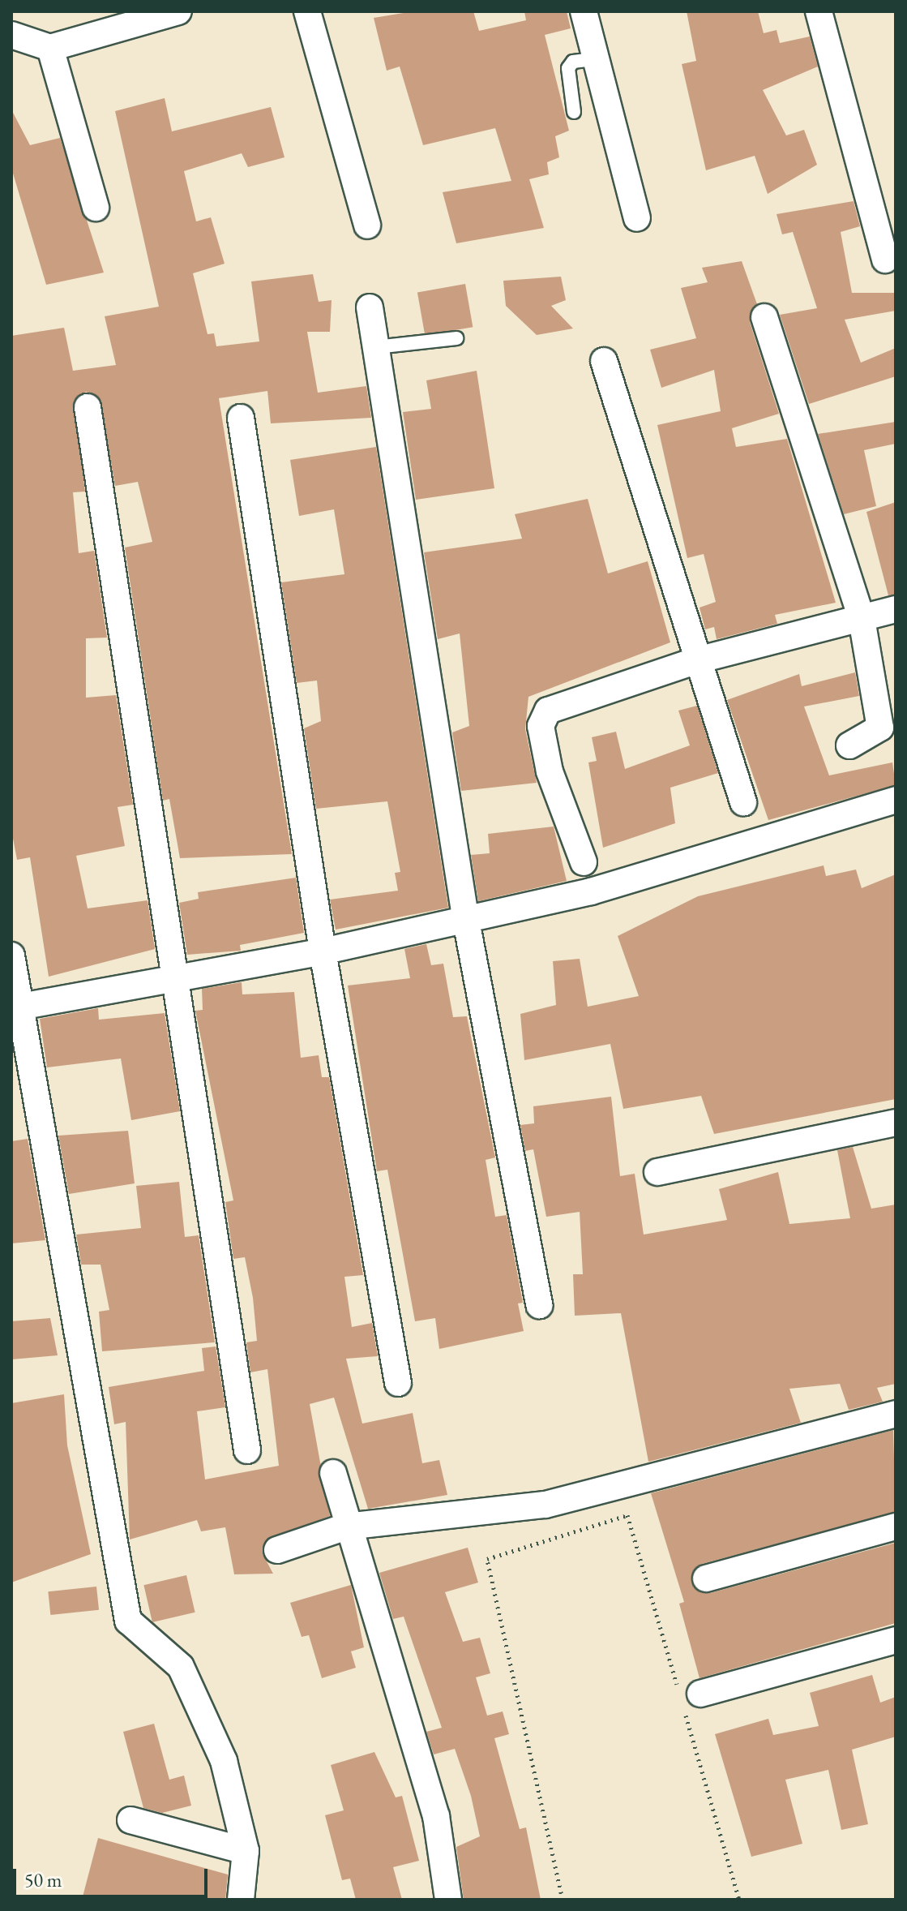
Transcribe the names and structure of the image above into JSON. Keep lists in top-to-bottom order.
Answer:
{
  "scale_bar": "50 m"
}
